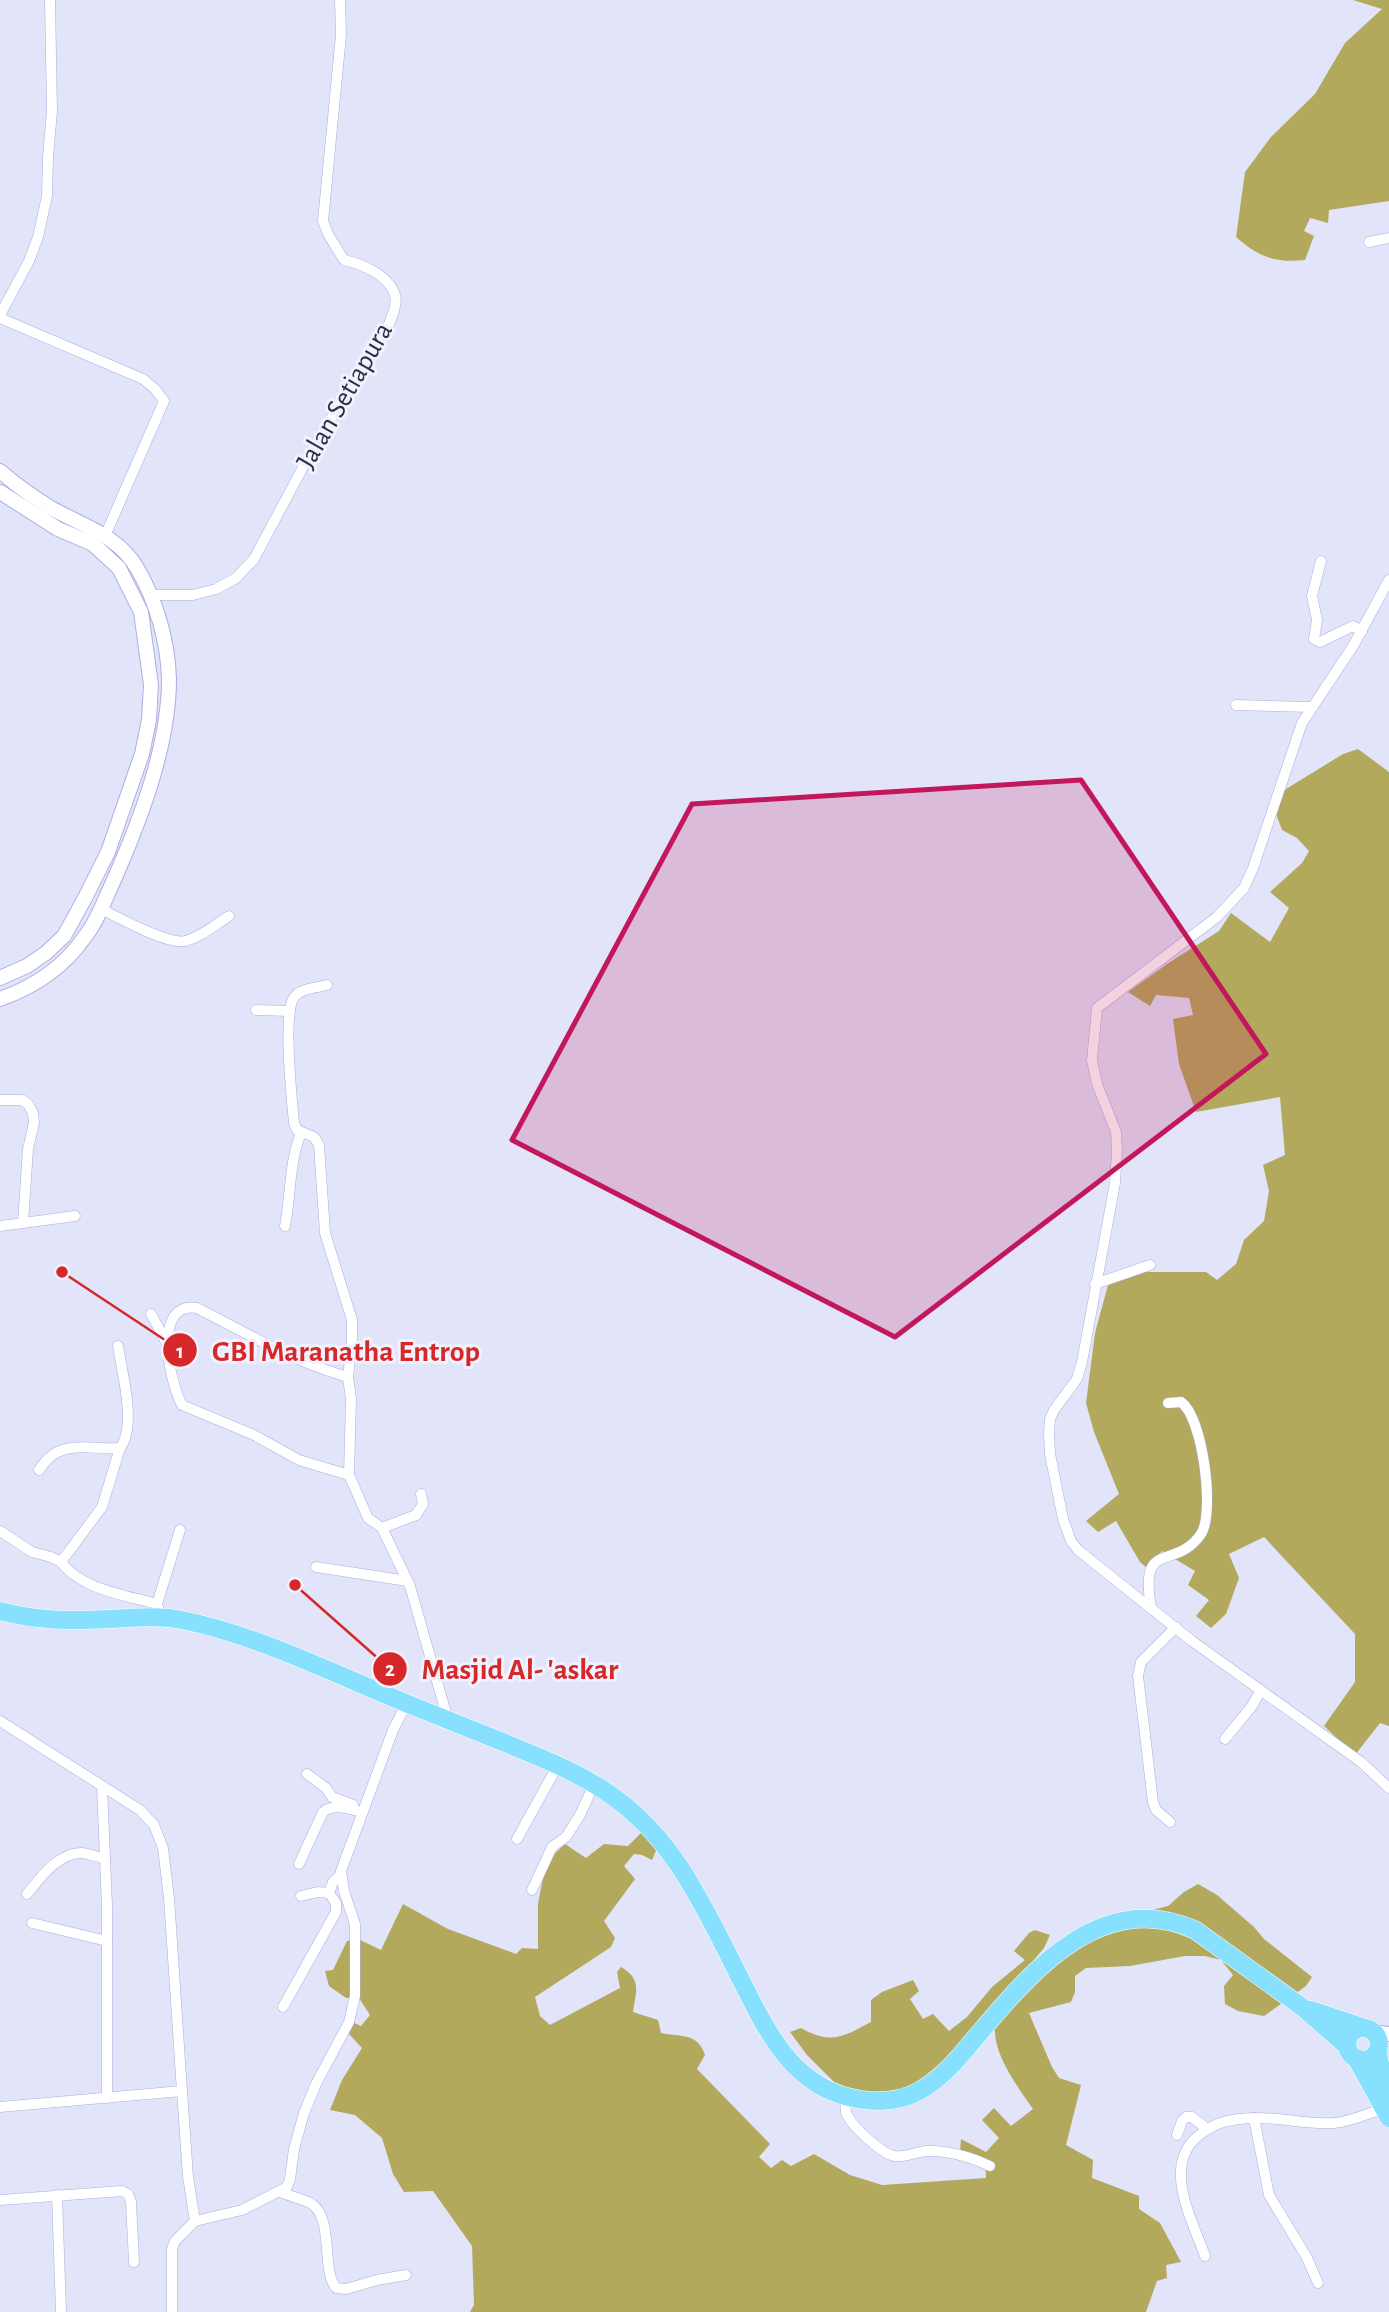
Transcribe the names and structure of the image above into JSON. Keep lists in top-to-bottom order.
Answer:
{
  "streets": {
    "street": ["Jalan Setiapura"]
  },
  "places": ["GBI Maranatha Entrop", "Masjid Al- 'askar"]
}
